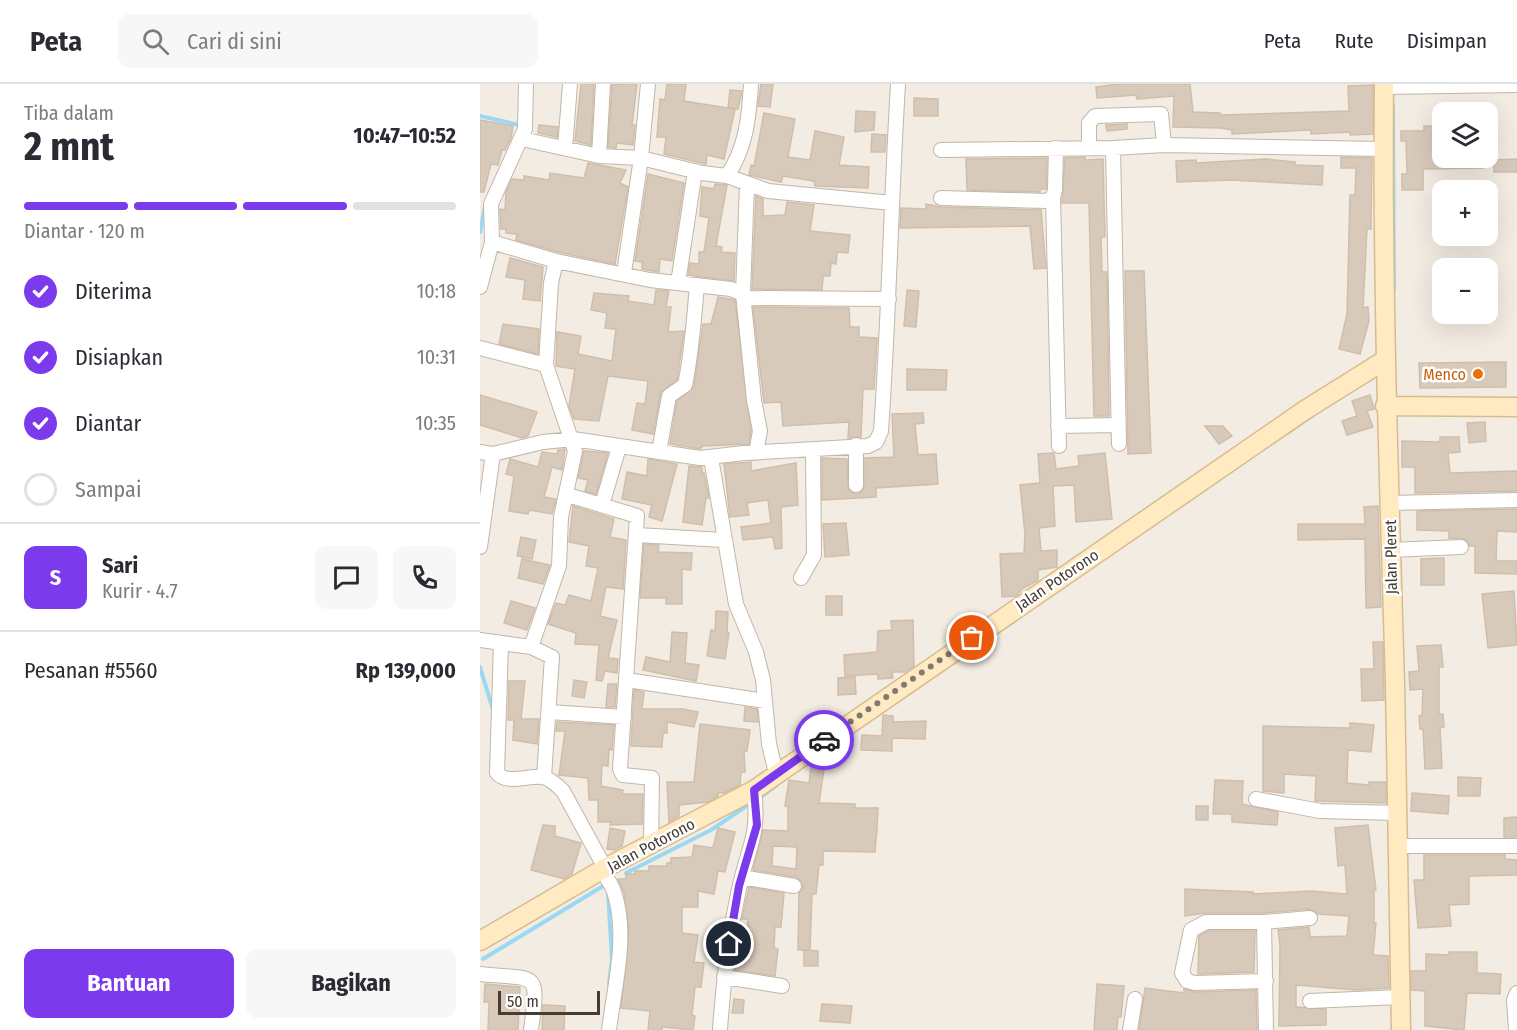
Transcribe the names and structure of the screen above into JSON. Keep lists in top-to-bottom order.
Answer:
{
  "streets": {
    "street": ["Jalan Pleret", "Jalan Potorono"]
  },
  "crossings": [
    ["Jalan Pleret", "Jalan Potorono"]
  ],
  "places": ["Menco"],
  "scale_bar": "50 m",
  "page": {
    "header": "Peta",
    "search": "Cari di sini",
    "nav": ["Peta", "Rute", "Disimpan"],
    "heading": ["2 mnt", "Tiba dalam", "10:47–10:52"],
    "panel": [
      "Sari",
      "Kurir · 4.7",
      "Pesanan #5560",
      "Rp 139,000"
    ],
    "map_buttons": ["+", "−"],
    "bar": "Diantar · 120 m",
    "list": [
      ["Diterima", "10:18"],
      ["Disiapkan", "10:31"],
      ["Diantar", "10:35"],
      "Sampai"
    ],
    "round": "S",
    "buttons": ["Bantuan", "Bagikan"],
    "scale": "50 m"
  }
}
